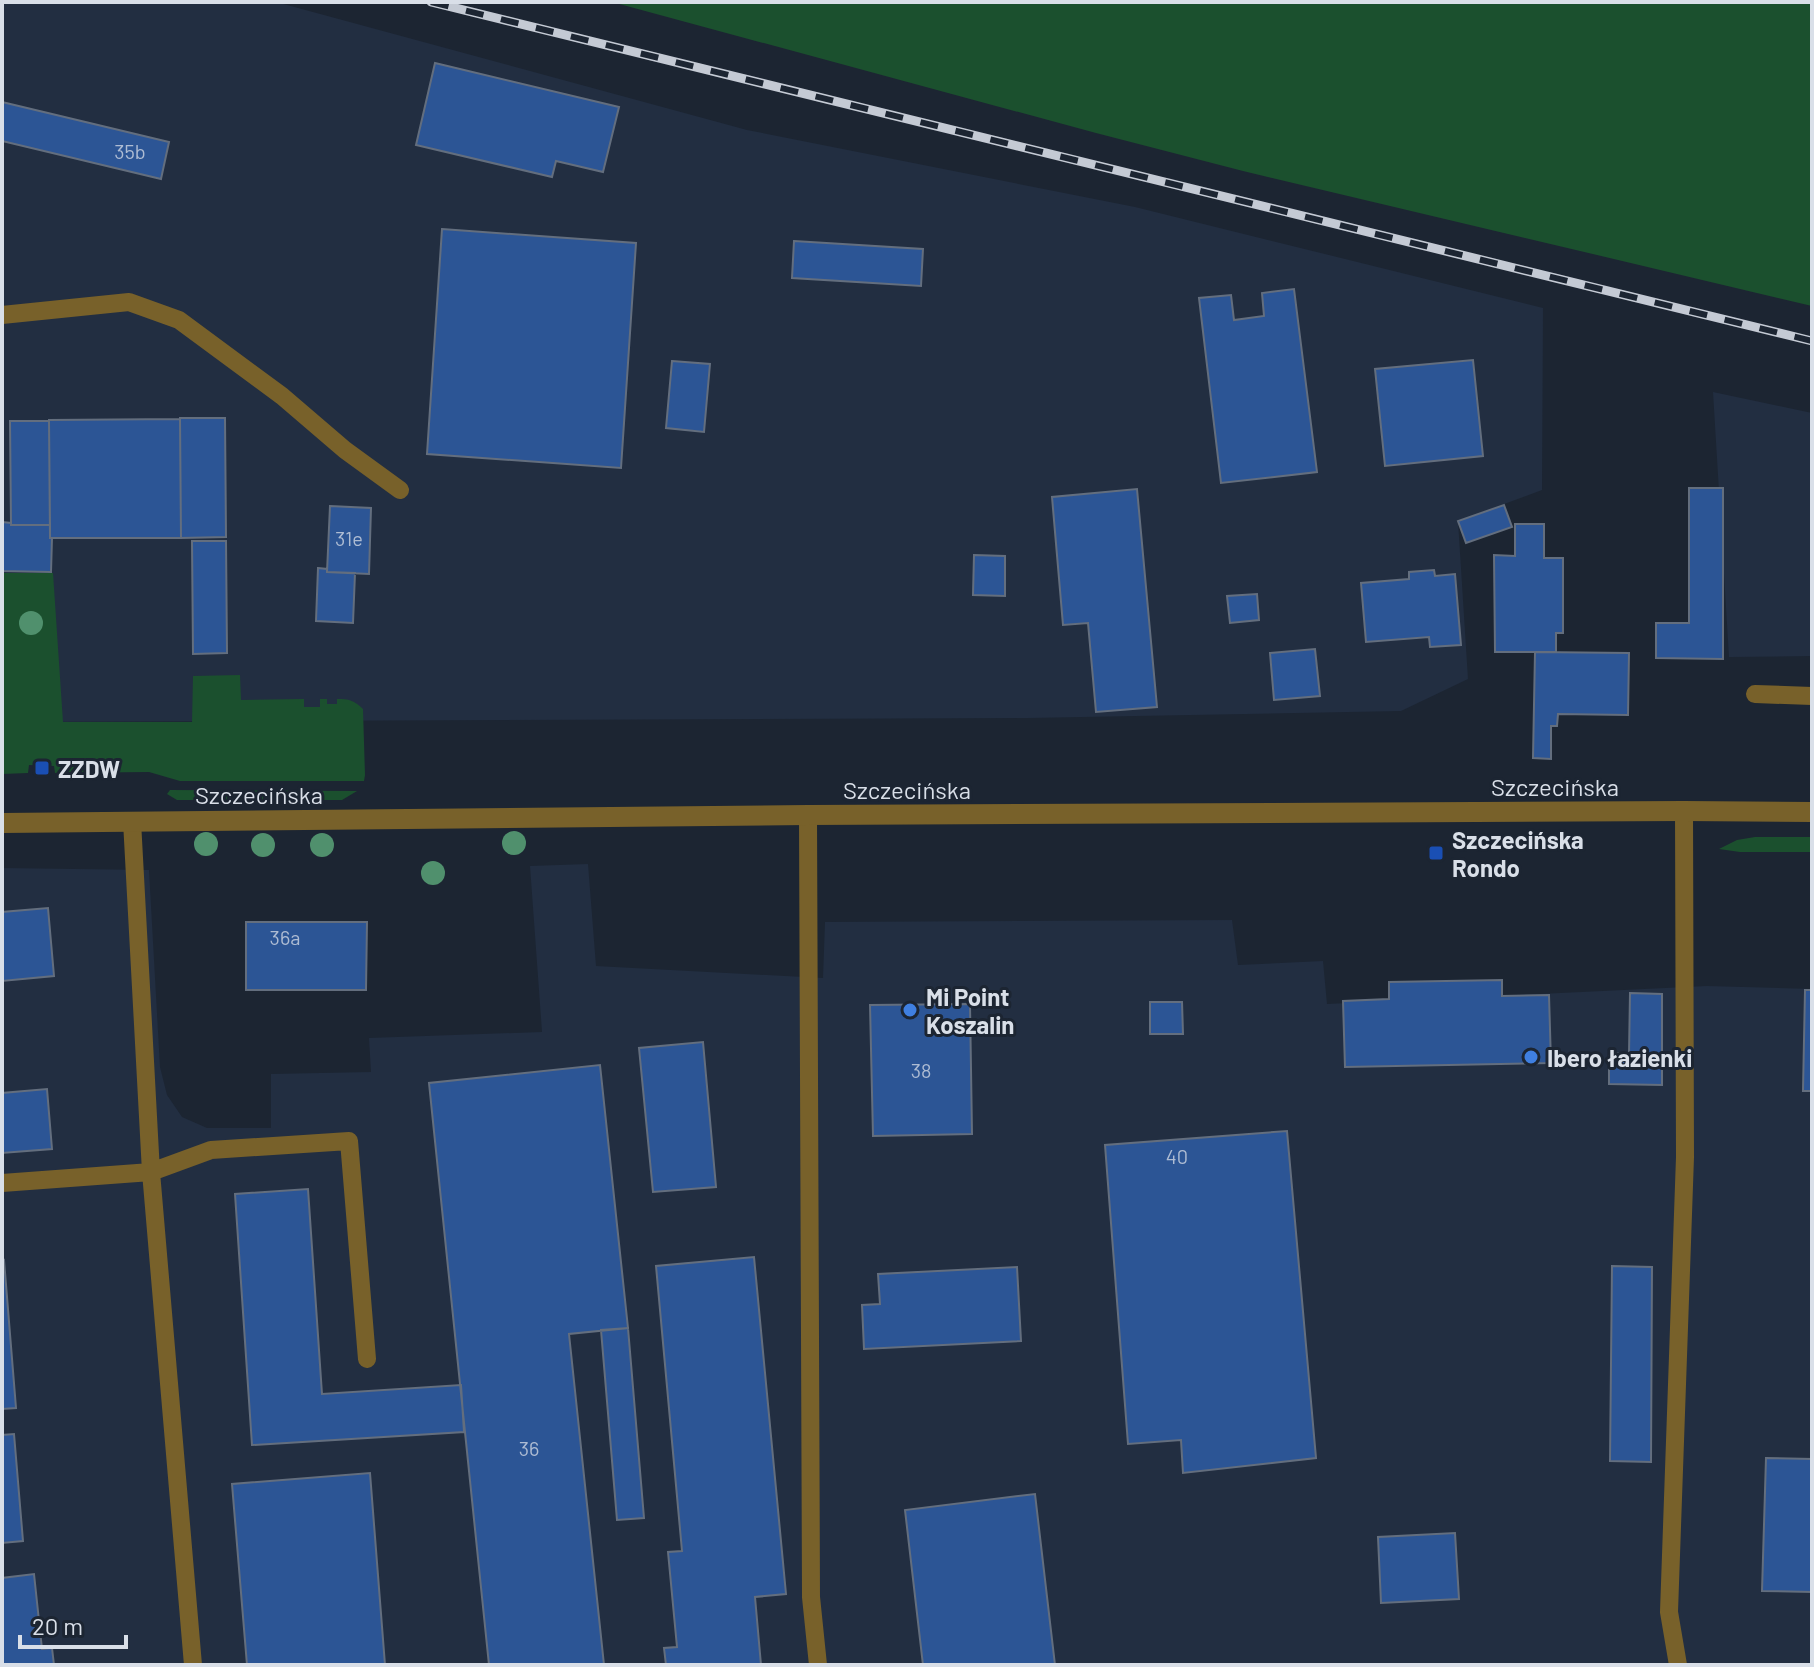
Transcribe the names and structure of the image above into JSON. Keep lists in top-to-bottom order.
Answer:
{
  "streets": {
    "street": ["Szczecińska"]
  },
  "places": {
    "transit": ["ZZDW", "Szczecińska Rondo"],
    "other": ["Mi Point Koszalin", "Ibero łazienki"]
  },
  "house_numbers": [
    "35b",
    "31e",
    "36a",
    "38",
    "40",
    "36"
  ],
  "scale_bar": "20 m"
}
